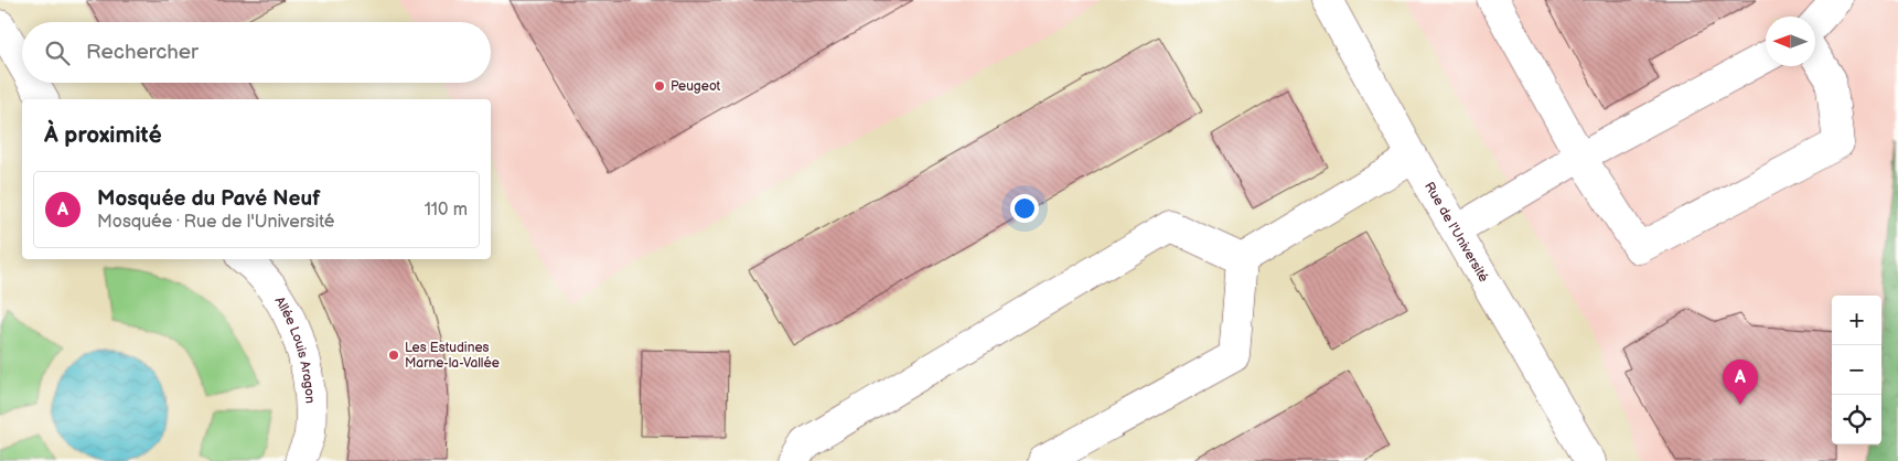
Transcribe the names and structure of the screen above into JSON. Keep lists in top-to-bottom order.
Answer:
{
  "streets": {
    "street": ["Rue de l'Université", "Allée Louis Aragon"]
  },
  "places": ["Peugeot", "Les Estudines Marne-la-Vallée"],
  "north": "left",
  "page": {
    "search": "Rechercher",
    "heading": "À proximité",
    "list": [
      {
        "mark": "A",
        "name": "Mosquée du Pavé Neuf",
        "note": "Mosquée · Rue de l'Université",
        "value": "110 m"
      }
    ],
    "map_buttons": ["+", "−"],
    "pins": "A"
  }
}
